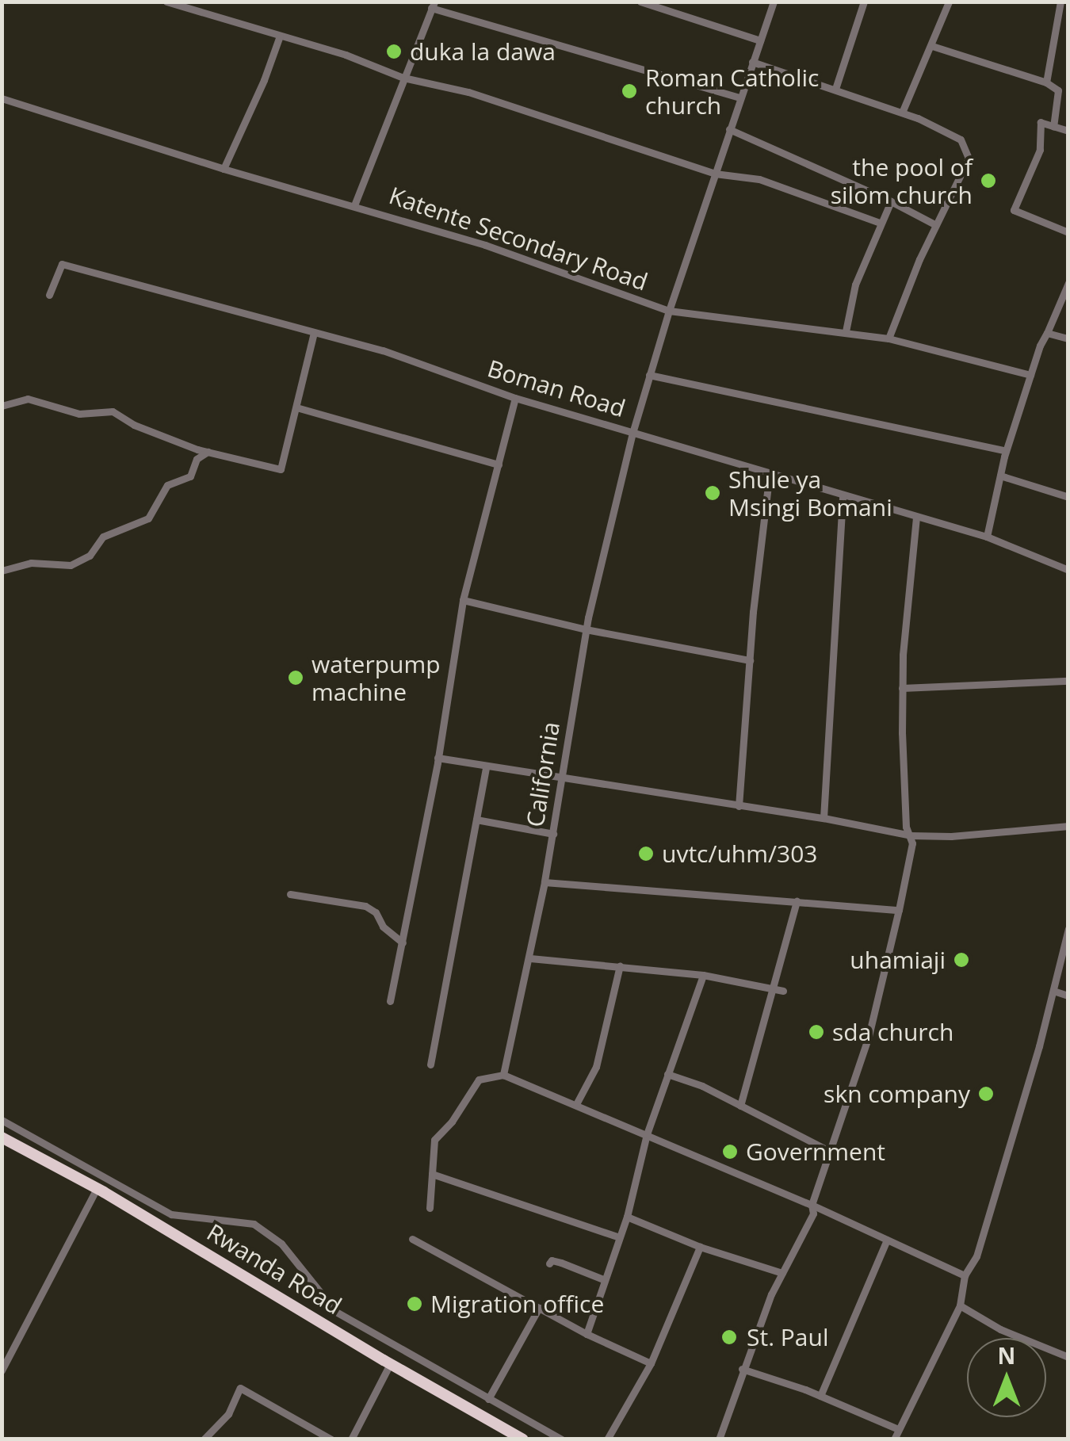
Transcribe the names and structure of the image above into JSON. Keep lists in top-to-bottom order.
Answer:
{
  "streets": {
    "highway": ["Rwanda Road"],
    "street": ["Katente Secondary Road", "Boman Road", "California"]
  },
  "crossings": [
    ["Katente Secondary Road", "California"],
    ["Boman Road", "California"]
  ],
  "places": [
    "duka la dawa",
    "Roman Catholic church",
    "the pool of silom church",
    "Shule ya Msingi Bomani",
    "waterpump machine",
    "uvtc/uhm/303",
    "uhamiaji",
    "sda church",
    "skn company",
    "Government",
    "Migration office",
    "St. Paul"
  ],
  "north": "top"
}
